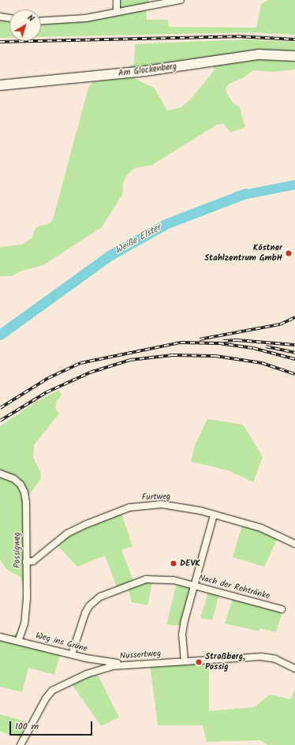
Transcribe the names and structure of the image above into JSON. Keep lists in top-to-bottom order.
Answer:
{
  "streets": {
    "main road": ["Am Glockenberg"],
    "street": [
      "Furtweg",
      "Possigweg",
      "Nach der Rehtränke",
      "Weg ins Grüne",
      "Nussertweg"
    ]
  },
  "crossings": [
    ["Furtweg", "Possigweg"],
    ["Possigweg", "Weg ins Grüne"],
    ["Nach der Rehtränke", "Weg ins Grüne"],
    ["Weg ins Grüne", "Nussertweg"]
  ],
  "water": ["Weiße Elster"],
  "places": ["Köstner Stahlzentrum GmbH", "DEVK", "Straßberg, Possig"],
  "scale_bar": "100 m",
  "north": "top right"
}
